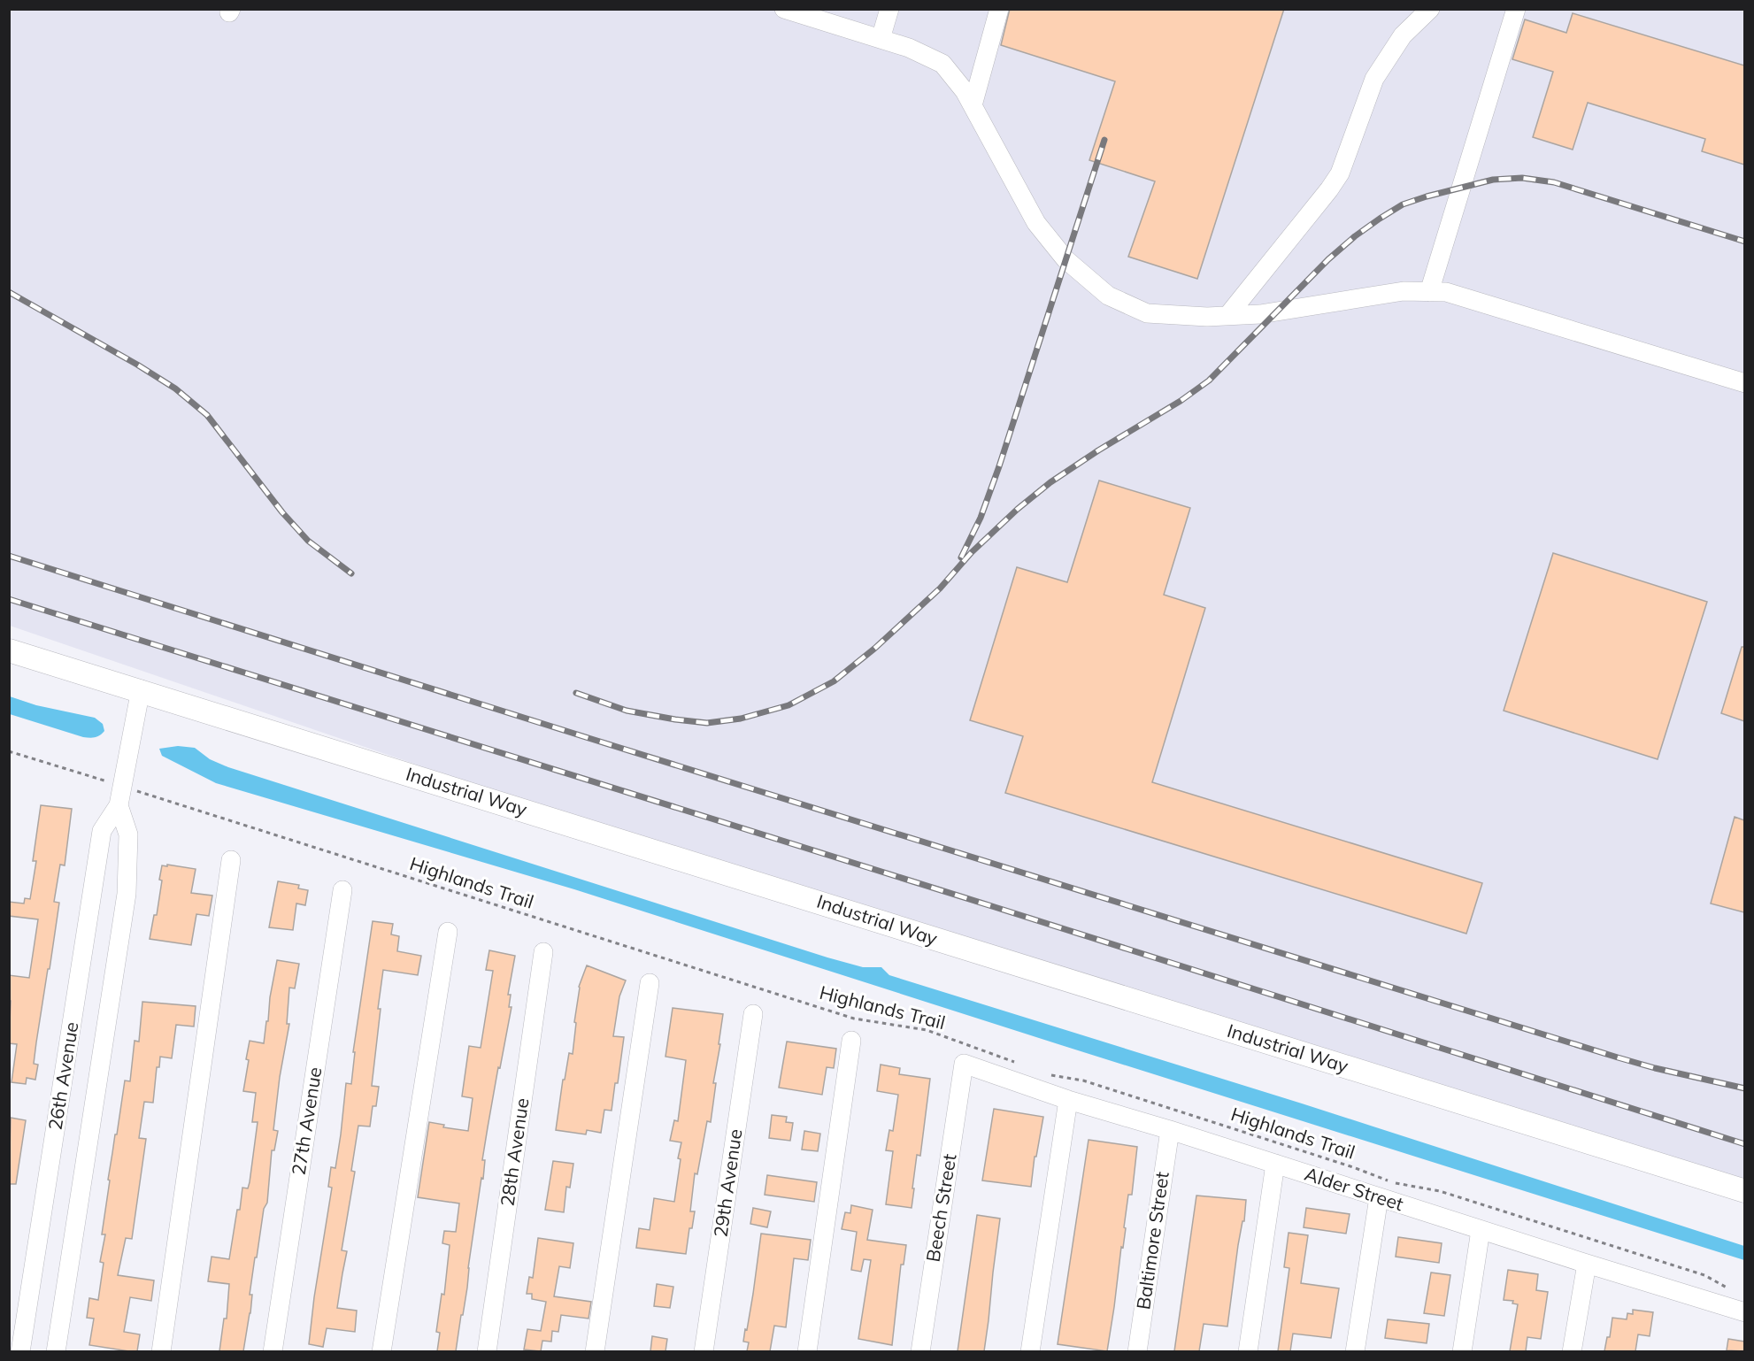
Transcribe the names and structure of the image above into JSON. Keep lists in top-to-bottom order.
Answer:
{
  "streets": {
    "main road": ["Industrial Way"],
    "street": [
      "26th Avenue",
      "27th Avenue",
      "28th Avenue",
      "29th Avenue",
      "Alder Street",
      "Beech Street",
      "Baltimore Street"
    ],
    "path": ["Highlands Trail"]
  },
  "crossings": [
    ["Industrial Way", "26th Avenue"],
    ["Highlands Trail", "26th Avenue"],
    ["Alder Street", "Beech Street"],
    ["Alder Street", "Baltimore Street"]
  ]
}
